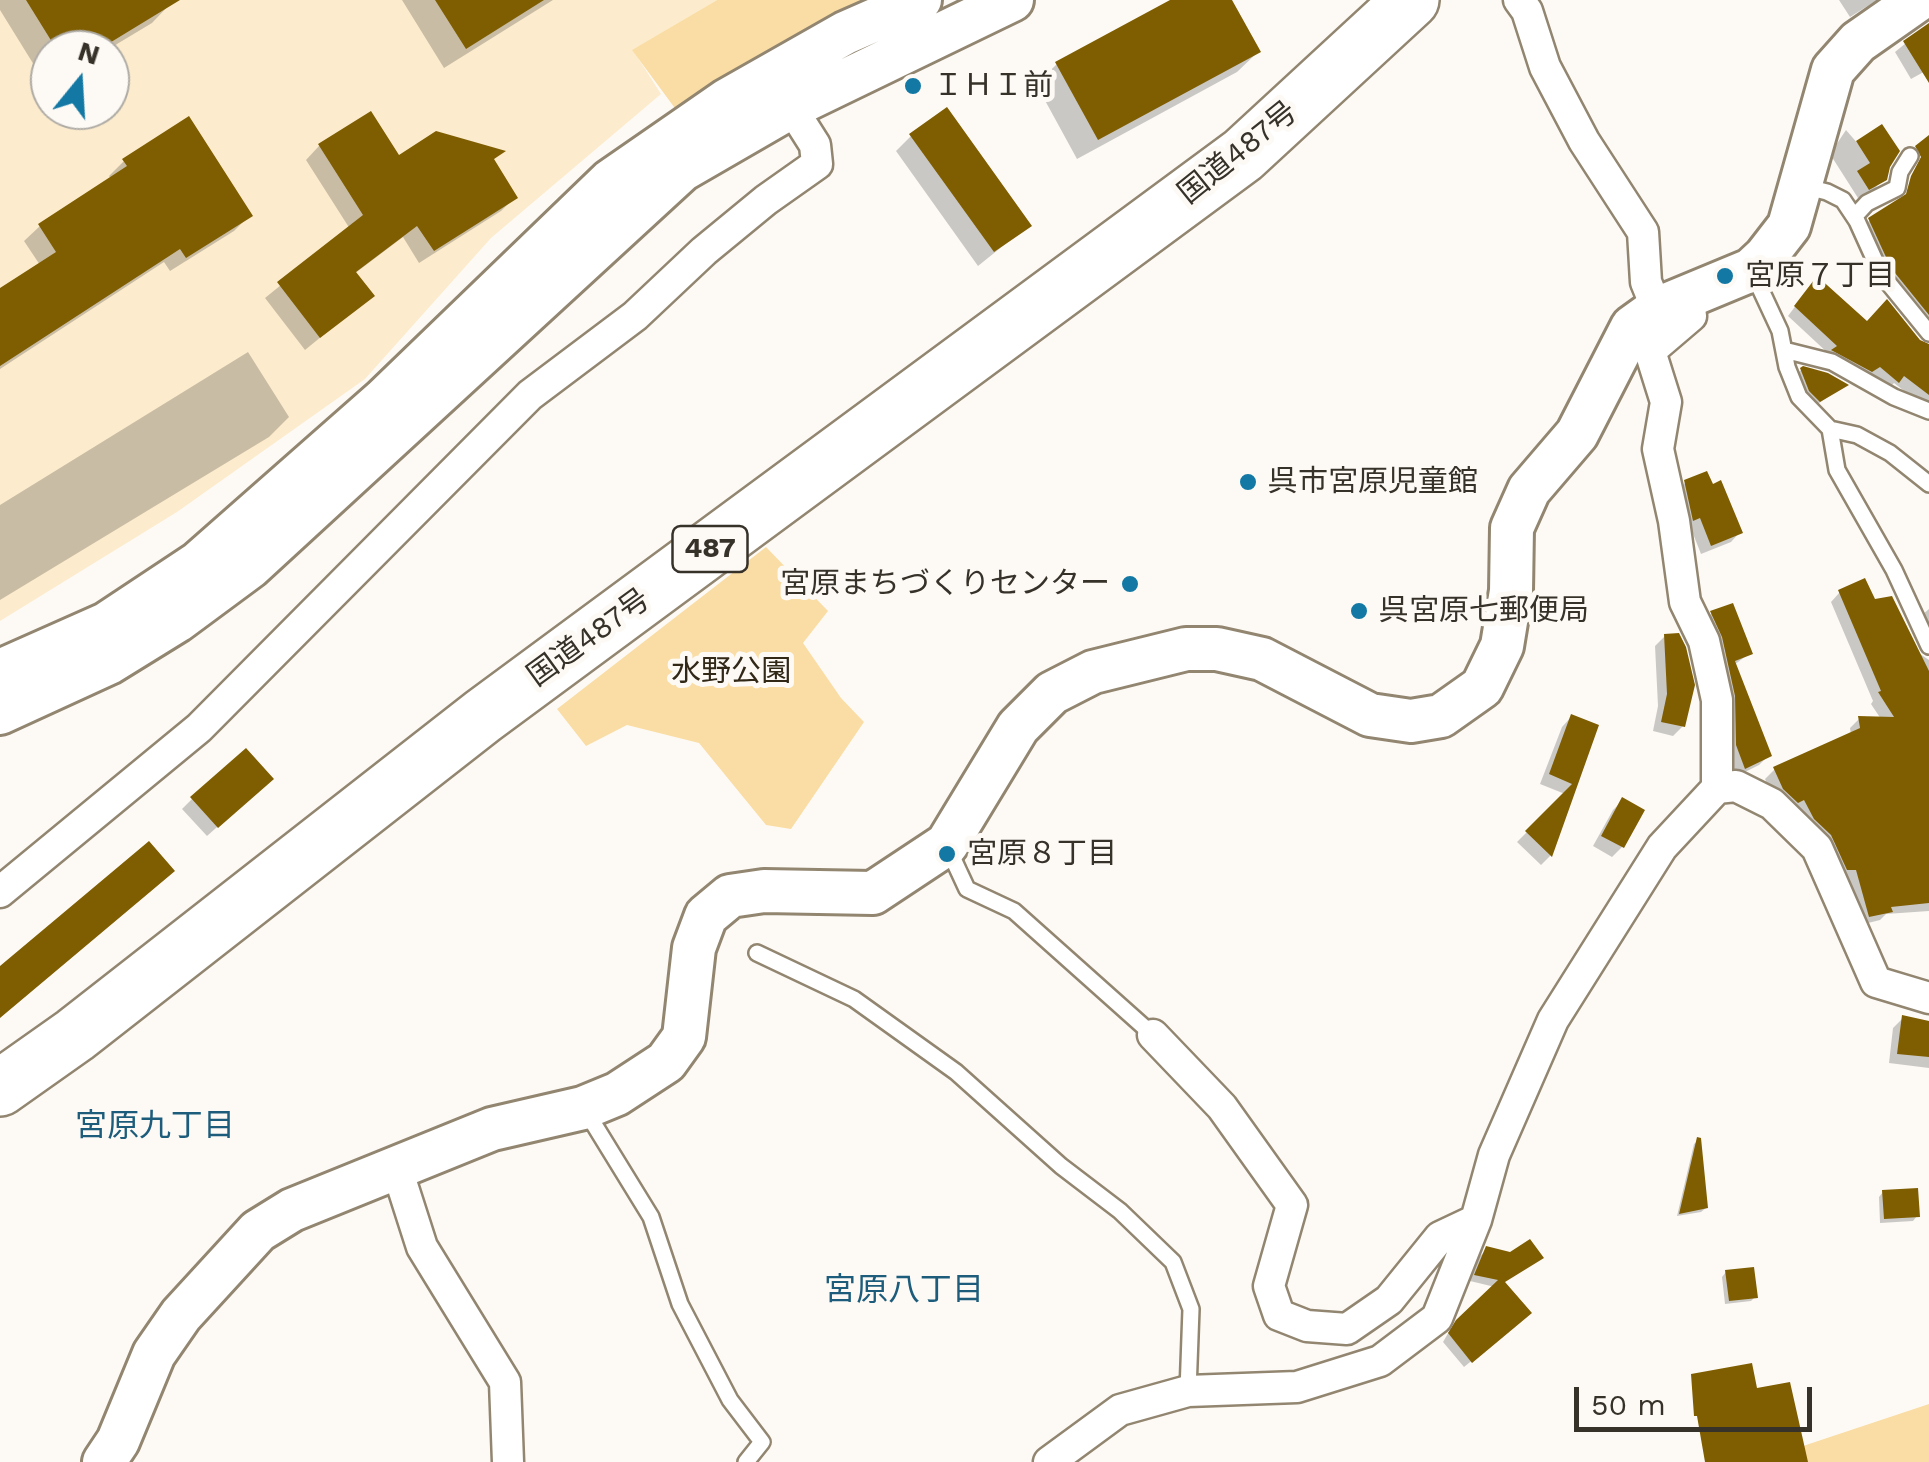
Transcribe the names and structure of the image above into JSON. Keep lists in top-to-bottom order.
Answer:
{
  "streets": {
    "highway": ["国道487号", "487"]
  },
  "districts": ["宮原九丁目", "宮原八丁目"],
  "parks": ["水野公園"],
  "places": [
    "ＩＨＩ前",
    "宮原７丁目",
    "呉市宮原児童館",
    "宮原まちづくりセンター",
    "呉宮原七郵便局",
    "宮原８丁目"
  ],
  "scale_bar": "50 m",
  "north": "top"
}
